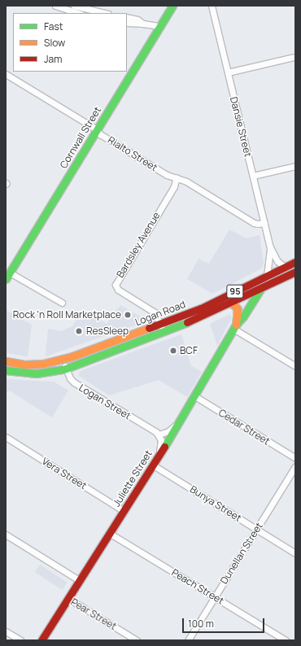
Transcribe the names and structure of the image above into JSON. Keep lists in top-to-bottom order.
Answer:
{
  "streets": {
    "main road": [
      "Cornwall Street",
      "95",
      "Logan Road",
      "Juliette Street"
    ],
    "street": [
      "Dansie Street",
      "Rialto Street",
      "Bardsley Avenue",
      "Logan Street",
      "Cedar Street",
      "Vera Street",
      "Bunya Street",
      "Dunellan Street",
      "Peach Street",
      "Pear Street"
    ]
  },
  "crossings": [
    ["Dansie Street", "Rialto Street"],
    ["Dansie Street", "Logan Road"],
    ["Cornwall Street", "Rialto Street"],
    ["Rialto Street", "Bardsley Avenue"],
    ["Bardsley Avenue", "Logan Road"],
    ["Logan Road", "Logan Street"],
    ["Logan Road", "Juliette Street"],
    ["Cedar Street", "Juliette Street"],
    ["Vera Street", "Juliette Street"],
    ["Juliette Street", "Bunya Street"],
    ["Juliette Street", "Peach Street"],
    ["Juliette Street", "Pear Street"],
    ["Bunya Street", "Dunellan Street"],
    ["Dunellan Street", "Peach Street"]
  ],
  "places": ["Rock 'n Roll Marketplace", "ResSleep", "BCF"],
  "legend": ["Fast", "Slow", "Jam"],
  "scale_bar": "100 m"
}
